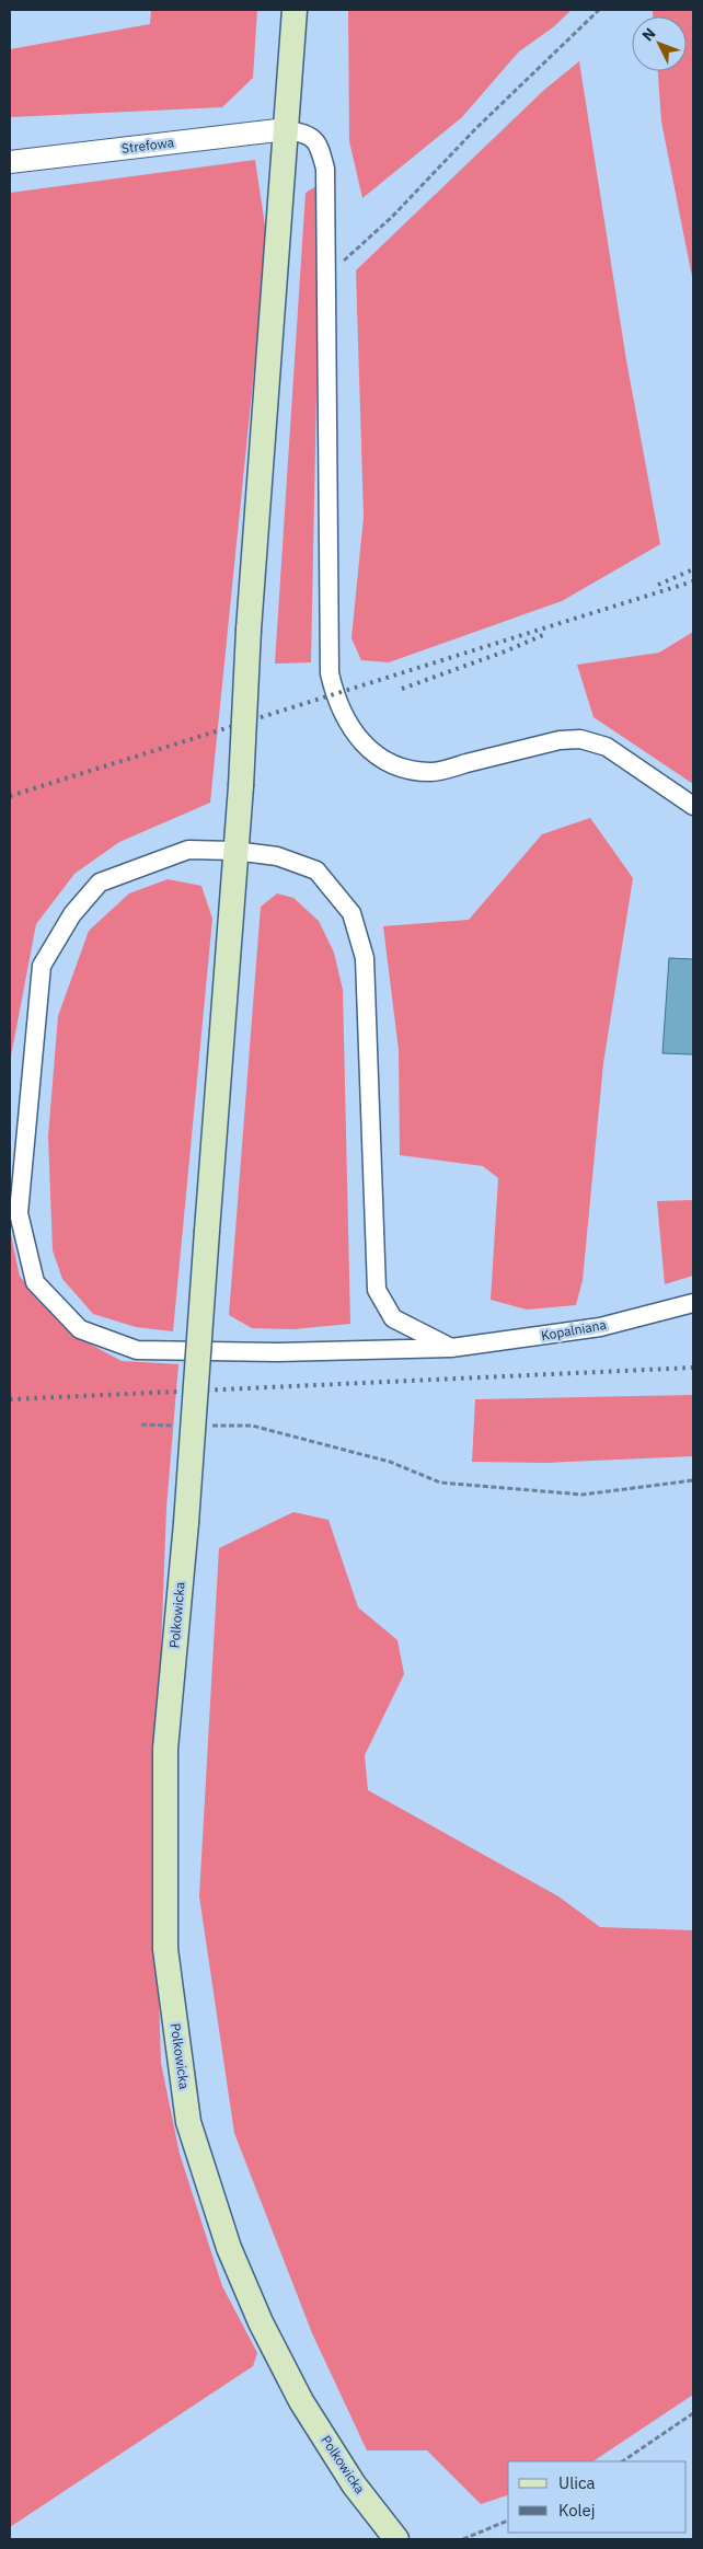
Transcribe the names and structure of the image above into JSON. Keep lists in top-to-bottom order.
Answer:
{
  "streets": {
    "main road": ["Polkowicka"],
    "street": ["Strefowa", "Kopalniana"]
  },
  "crossings": [
    ["Strefowa", "Polkowicka"],
    ["Kopalniana", "Polkowicka"]
  ],
  "legend": ["Ulica", "Kolej"],
  "north": "top left"
}
